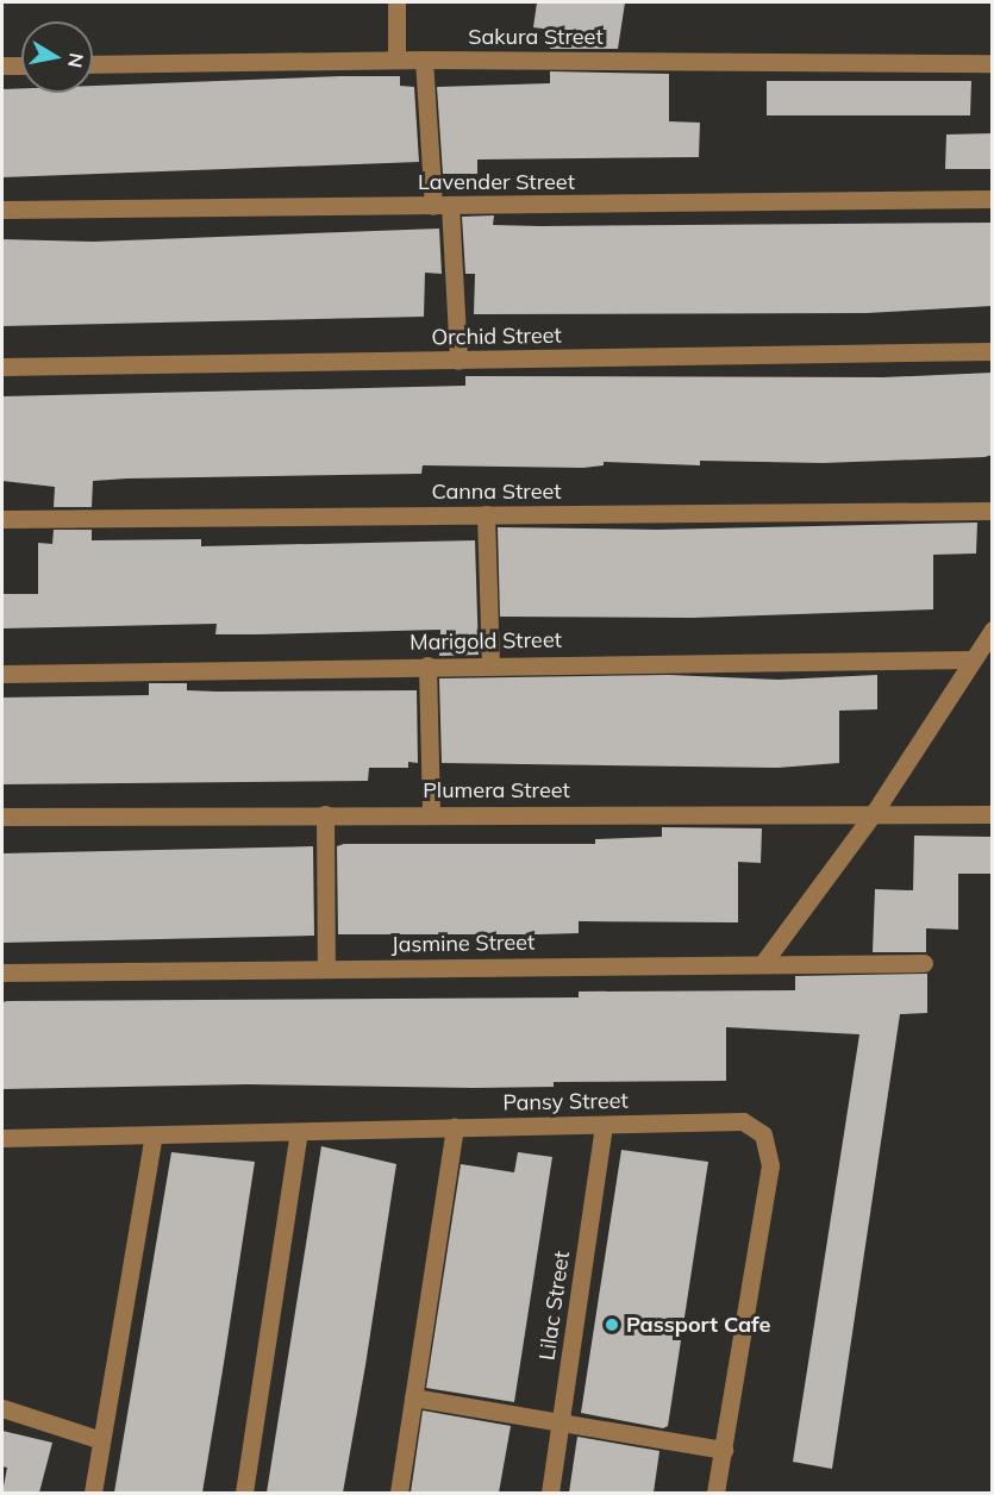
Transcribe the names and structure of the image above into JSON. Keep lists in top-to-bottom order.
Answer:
{
  "streets": {
    "street": [
      "Sakura Street",
      "Lavender Street",
      "Orchid Street",
      "Canna Street",
      "Marigold Street",
      "Plumera Street",
      "Jasmine Street",
      "Pansy Street",
      "Lilac Street"
    ]
  },
  "crossings": [
    ["Pansy Street", "Lilac Street"]
  ],
  "places": ["Passport Cafe"],
  "north": "right"
}
